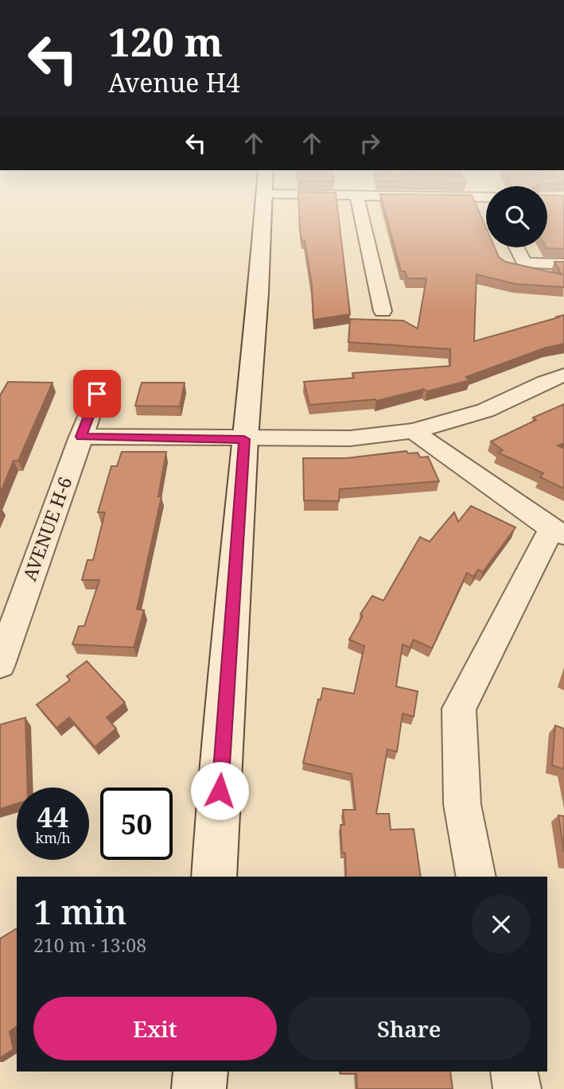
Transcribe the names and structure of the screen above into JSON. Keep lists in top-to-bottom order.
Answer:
{
  "streets": {
    "street": ["AVENUE H-6"]
  },
  "page": {
    "turn": ["120 m", "Avenue H4"],
    "speed": "44 km/h",
    "limit": "50",
    "heading": ["1 min", "210 m · 13:08"],
    "buttons": ["Exit", "Share"]
  }
}
